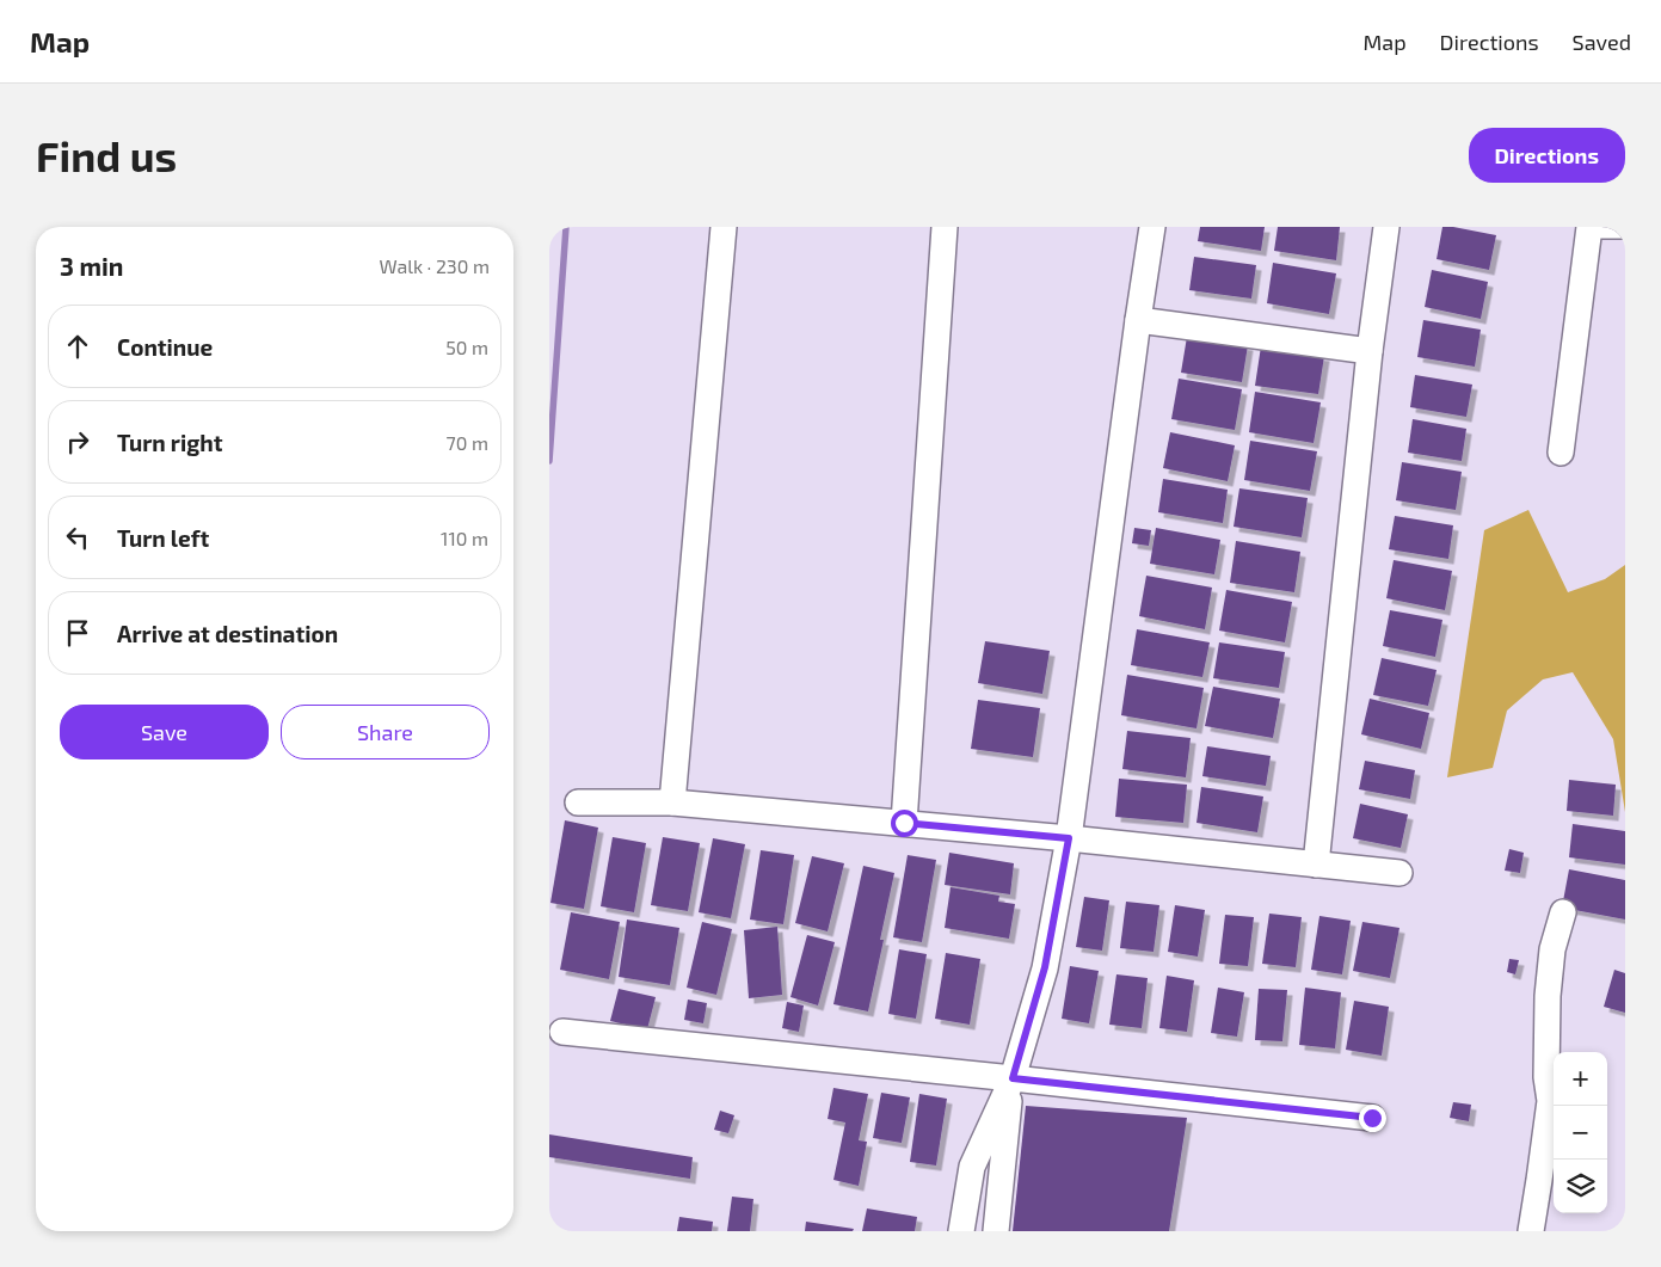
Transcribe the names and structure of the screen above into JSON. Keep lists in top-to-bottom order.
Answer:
{
  "page": {
    "header": "Map",
    "nav": ["Map", "Directions", "Saved"],
    "buttons": [
      "Directions",
      ["Save", "Share"]
    ],
    "title": "Find us",
    "heading": ["3 min", "Walk · 230 m"],
    "list": [
      ["Continue", "50 m"],
      ["Turn right", "70 m"],
      ["Turn left", "110 m"],
      "Arrive at destination"
    ],
    "map_buttons": ["+", "−"]
  }
}
